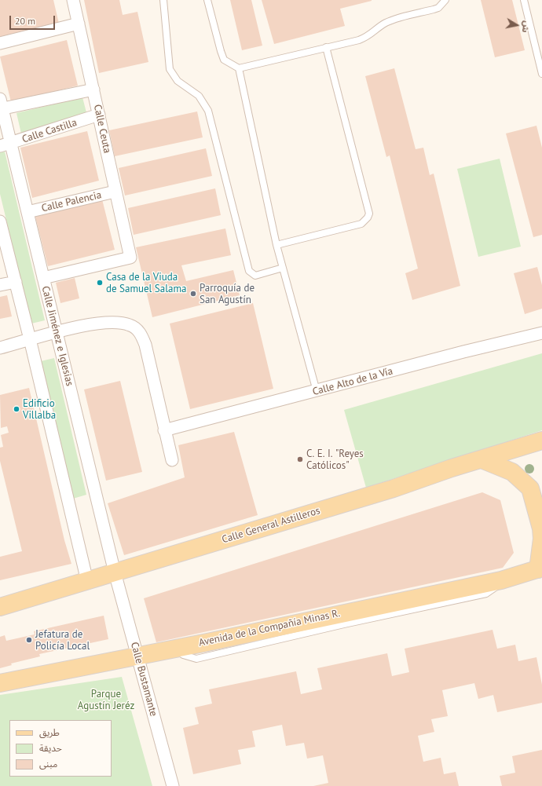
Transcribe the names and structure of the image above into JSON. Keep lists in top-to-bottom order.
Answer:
{
  "streets": {
    "main road": ["Calle General Astilleros", "Avenida de la Compañía Minas R."],
    "street": [
      "Calle Ceuta",
      "Calle Castilla",
      "Calle Palencia",
      "Calle Jiménez e Iglesias",
      "Calle Alto de la Vía",
      "Calle Bustamante"
    ]
  },
  "crossings": [
    ["Calle Ceuta", "Calle Castilla"],
    ["Calle Ceuta", "Calle Palencia"],
    ["Calle Ceuta", "Calle Jiménez e Iglesias"],
    ["Calle Castilla", "Calle Jiménez e Iglesias"],
    ["Calle Palencia", "Calle Jiménez e Iglesias"],
    ["Calle Jiménez e Iglesias", "Calle General Astilleros"],
    ["Calle Jiménez e Iglesias", "Calle Bustamante"],
    ["Calle General Astilleros", "Calle Bustamante"],
    ["Avenida de la Compañía Minas R.", "Calle Bustamante"]
  ],
  "parks": ["Parque Agustín Jeréz"],
  "places": [
    "Casa de la Viuda de Samuel Salama",
    "Parroquía de San Agustín",
    "Edificio Villalba",
    "C. E. I. \"Reyes Católicos\"",
    "Jefatura de Policía Local"
  ],
  "legend": ["طريق", "حديقة", "مبنى"],
  "scale_bar": "20 m",
  "north": "right"
}
